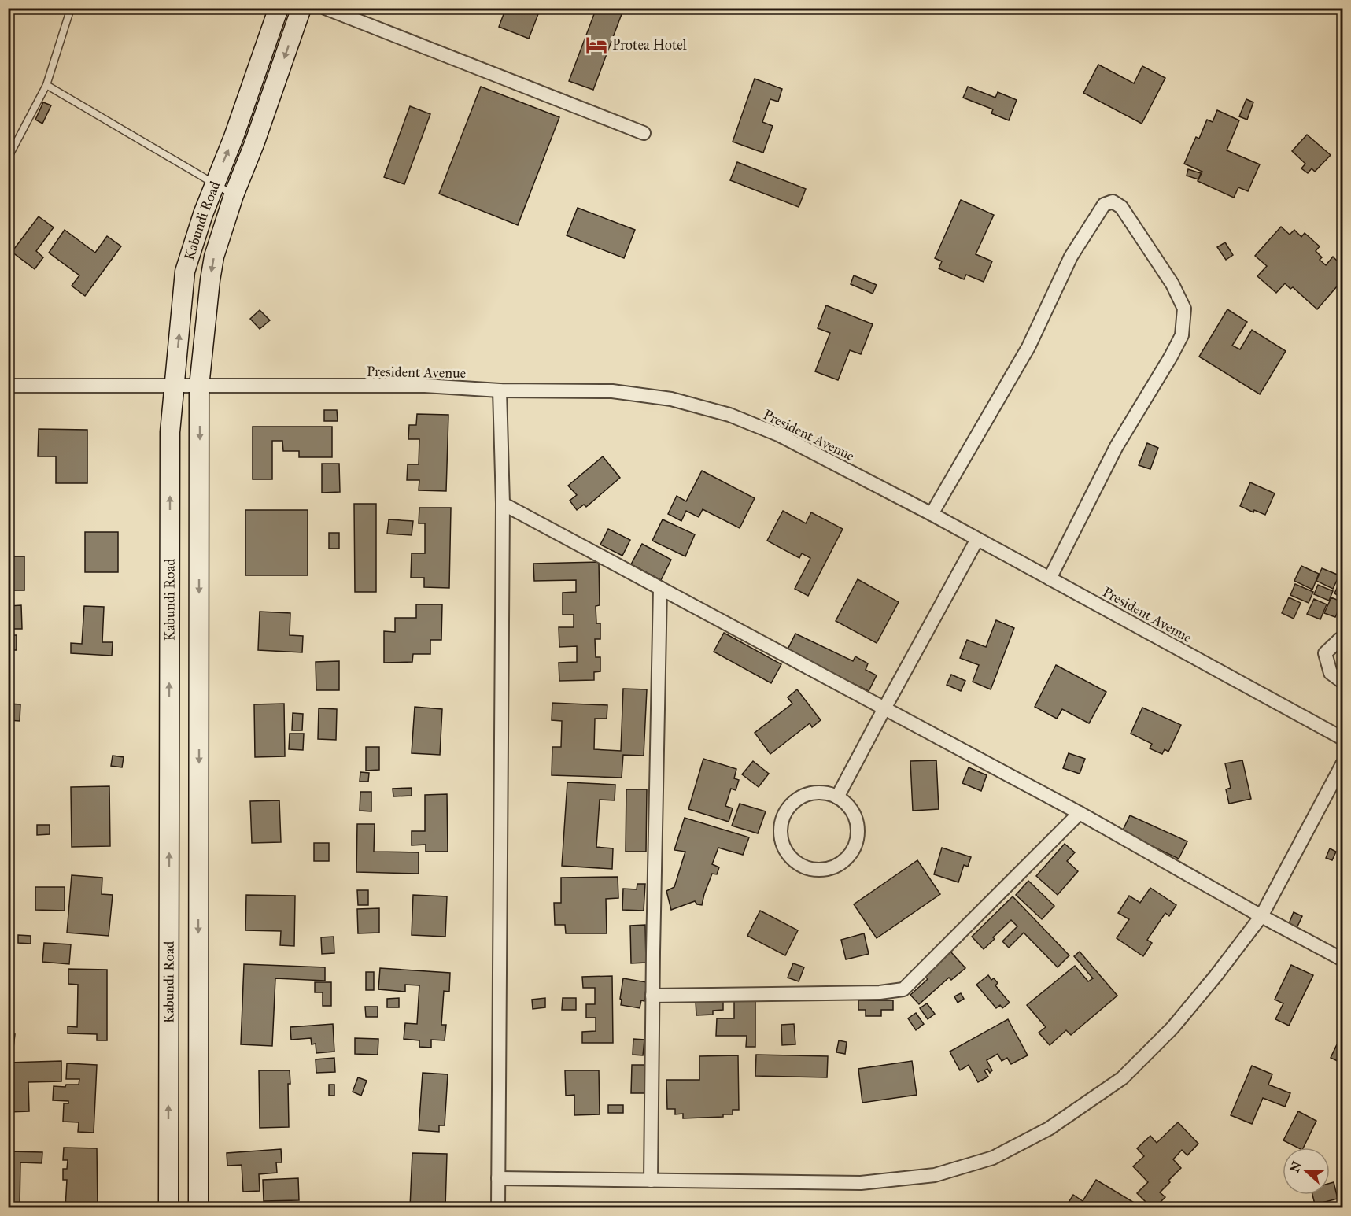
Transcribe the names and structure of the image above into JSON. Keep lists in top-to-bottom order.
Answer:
{
  "streets": {
    "street": ["Kabundi Road", "President Avenue"]
  },
  "crossings": [
    ["Kabundi Road", "President Avenue"]
  ],
  "places": {
    "hotel": ["Protea Hotel"]
  },
  "north": "left"
}
